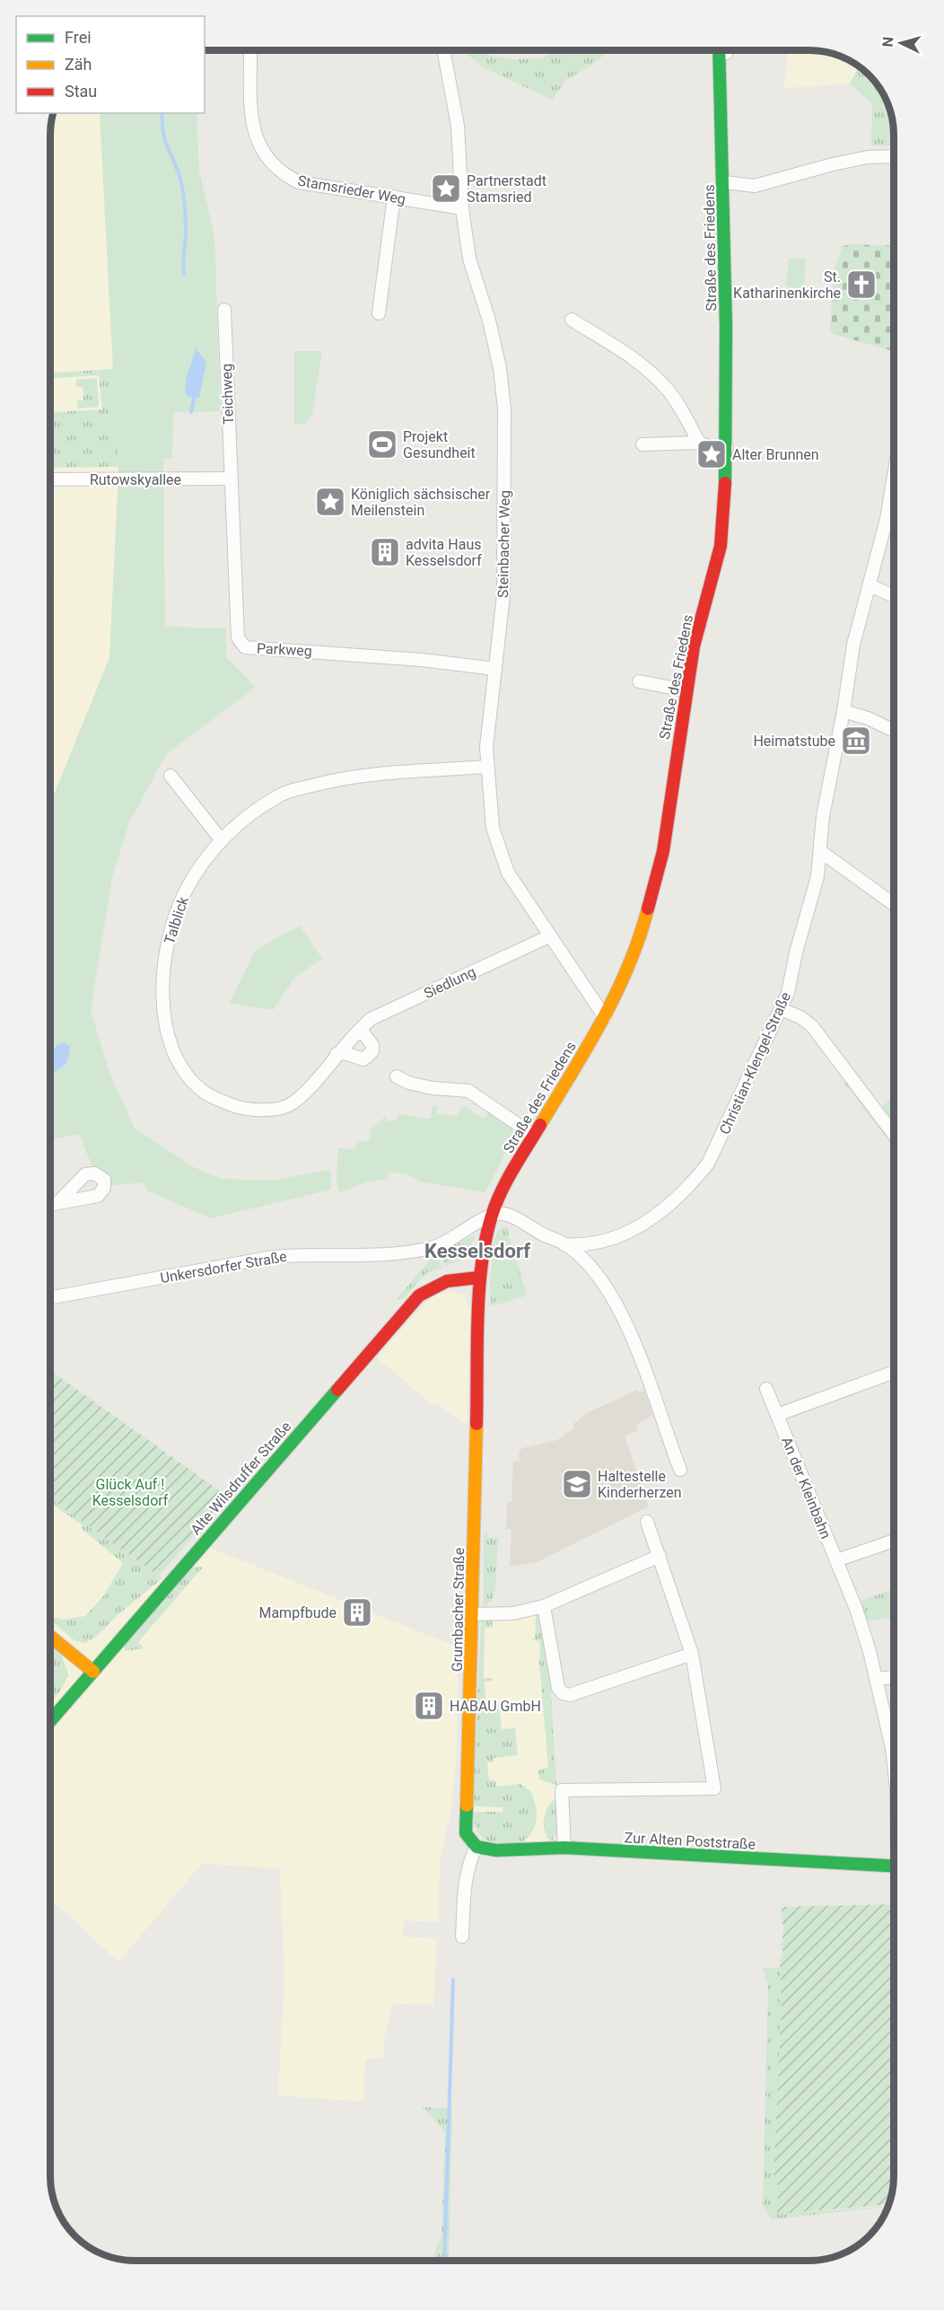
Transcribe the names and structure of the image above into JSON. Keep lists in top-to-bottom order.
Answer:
{
  "streets": {
    "street": [
      "Stamsrieder Weg",
      "Straße des Friedens",
      "Teichweg",
      "Rutowskyallee",
      "Steinbacher Weg",
      "Parkweg",
      "Talblick",
      "Siedlung",
      "Christian-Klengel-Straße",
      "Unkersdorfer Straße",
      "Alte Wilsdruffer Straße",
      "An der Kleinbahn",
      "Grumbacher Straße",
      "Zur Alten Poststraße"
    ]
  },
  "crossings": [
    ["Stamsrieder Weg", "Steinbacher Weg"],
    ["Straße des Friedens", "Steinbacher Weg"],
    ["Straße des Friedens", "Christian-Klengel-Straße"],
    ["Straße des Friedens", "Unkersdorfer Straße"],
    ["Straße des Friedens", "Alte Wilsdruffer Straße"],
    ["Straße des Friedens", "Grumbacher Straße"],
    ["Teichweg", "Rutowskyallee"],
    ["Teichweg", "Parkweg"],
    ["Rutowskyallee", "Parkweg"],
    ["Steinbacher Weg", "Parkweg"],
    ["Steinbacher Weg", "Talblick"],
    ["Steinbacher Weg", "Siedlung"],
    ["Talblick", "Siedlung"],
    ["Christian-Klengel-Straße", "Unkersdorfer Straße"],
    ["Alte Wilsdruffer Straße", "Grumbacher Straße"],
    ["Grumbacher Straße", "Zur Alten Poststraße"]
  ],
  "districts": ["Kesselsdorf"],
  "parks": ["Glück Auf ! Kesselsdorf"],
  "places": {
    "place": ["Partnerstadt Stamsried", "Alter Brunnen", "Königlich sächsischer Meilenstein"],
    "church": ["St. Katharinenkirche"],
    "sports": ["Projekt Gesundheit"],
    "building": ["advita Haus Kesselsdorf", "Mampfbude", "HABAU GmbH"],
    "museum": ["Heimatstube"],
    "school or university": ["Haltestelle Kinderherzen"]
  },
  "legend": ["Frei", "Zäh", "Stau"],
  "north": "left"
}
